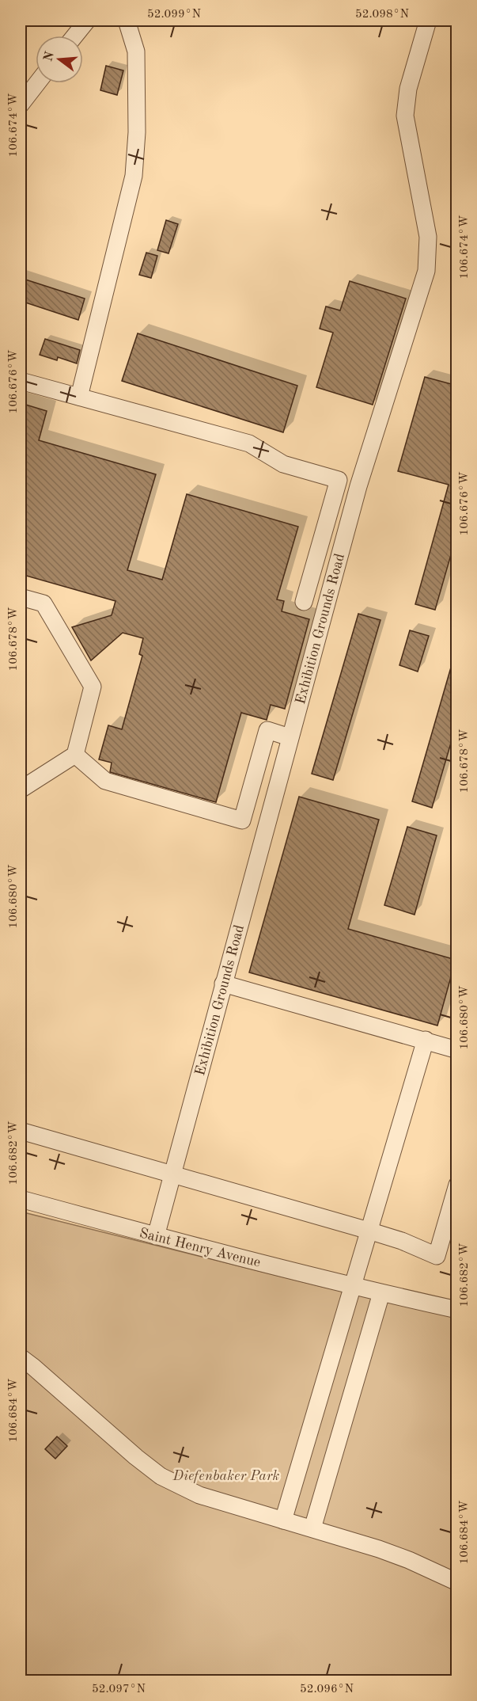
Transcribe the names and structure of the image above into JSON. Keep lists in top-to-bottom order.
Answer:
{
  "streets": {
    "street": ["Exhibition Grounds Road", "Saint Henry Avenue"]
  },
  "crossings": [
    ["Exhibition Grounds Road", "Saint Henry Avenue"]
  ],
  "parks": ["Diefenbaker Park"],
  "north": "left",
  "coordinates": [
    "52.099°N",
    "52.098°N",
    "106.674°W",
    "106.676°W",
    "106.678°W",
    "106.680°W",
    "106.682°W",
    "106.684°W",
    "52.097°N",
    "52.096°N"
  ]
}
